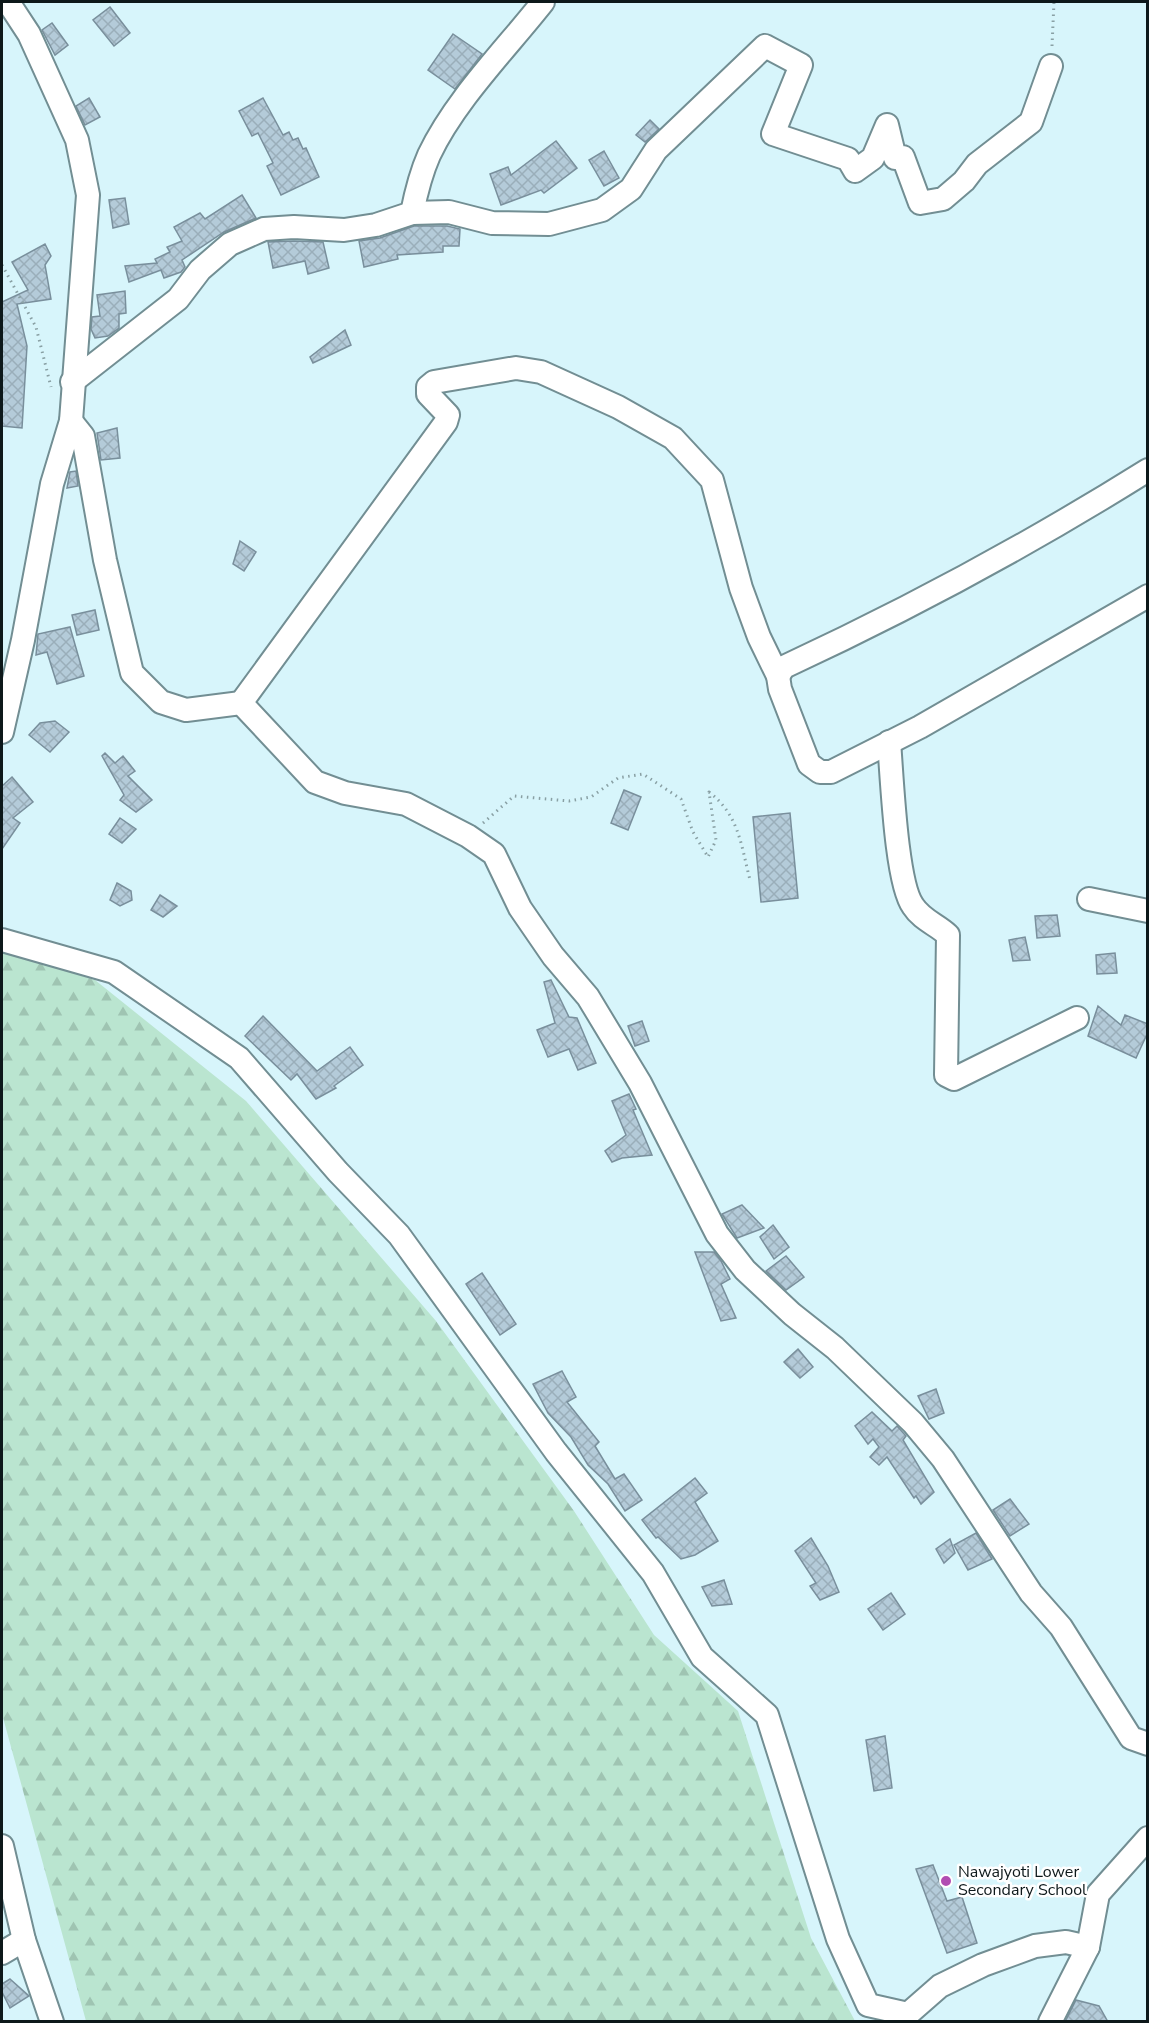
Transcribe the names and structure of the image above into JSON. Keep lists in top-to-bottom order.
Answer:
{
  "places": ["Nawajyoti Lower Secondary School"]
}
